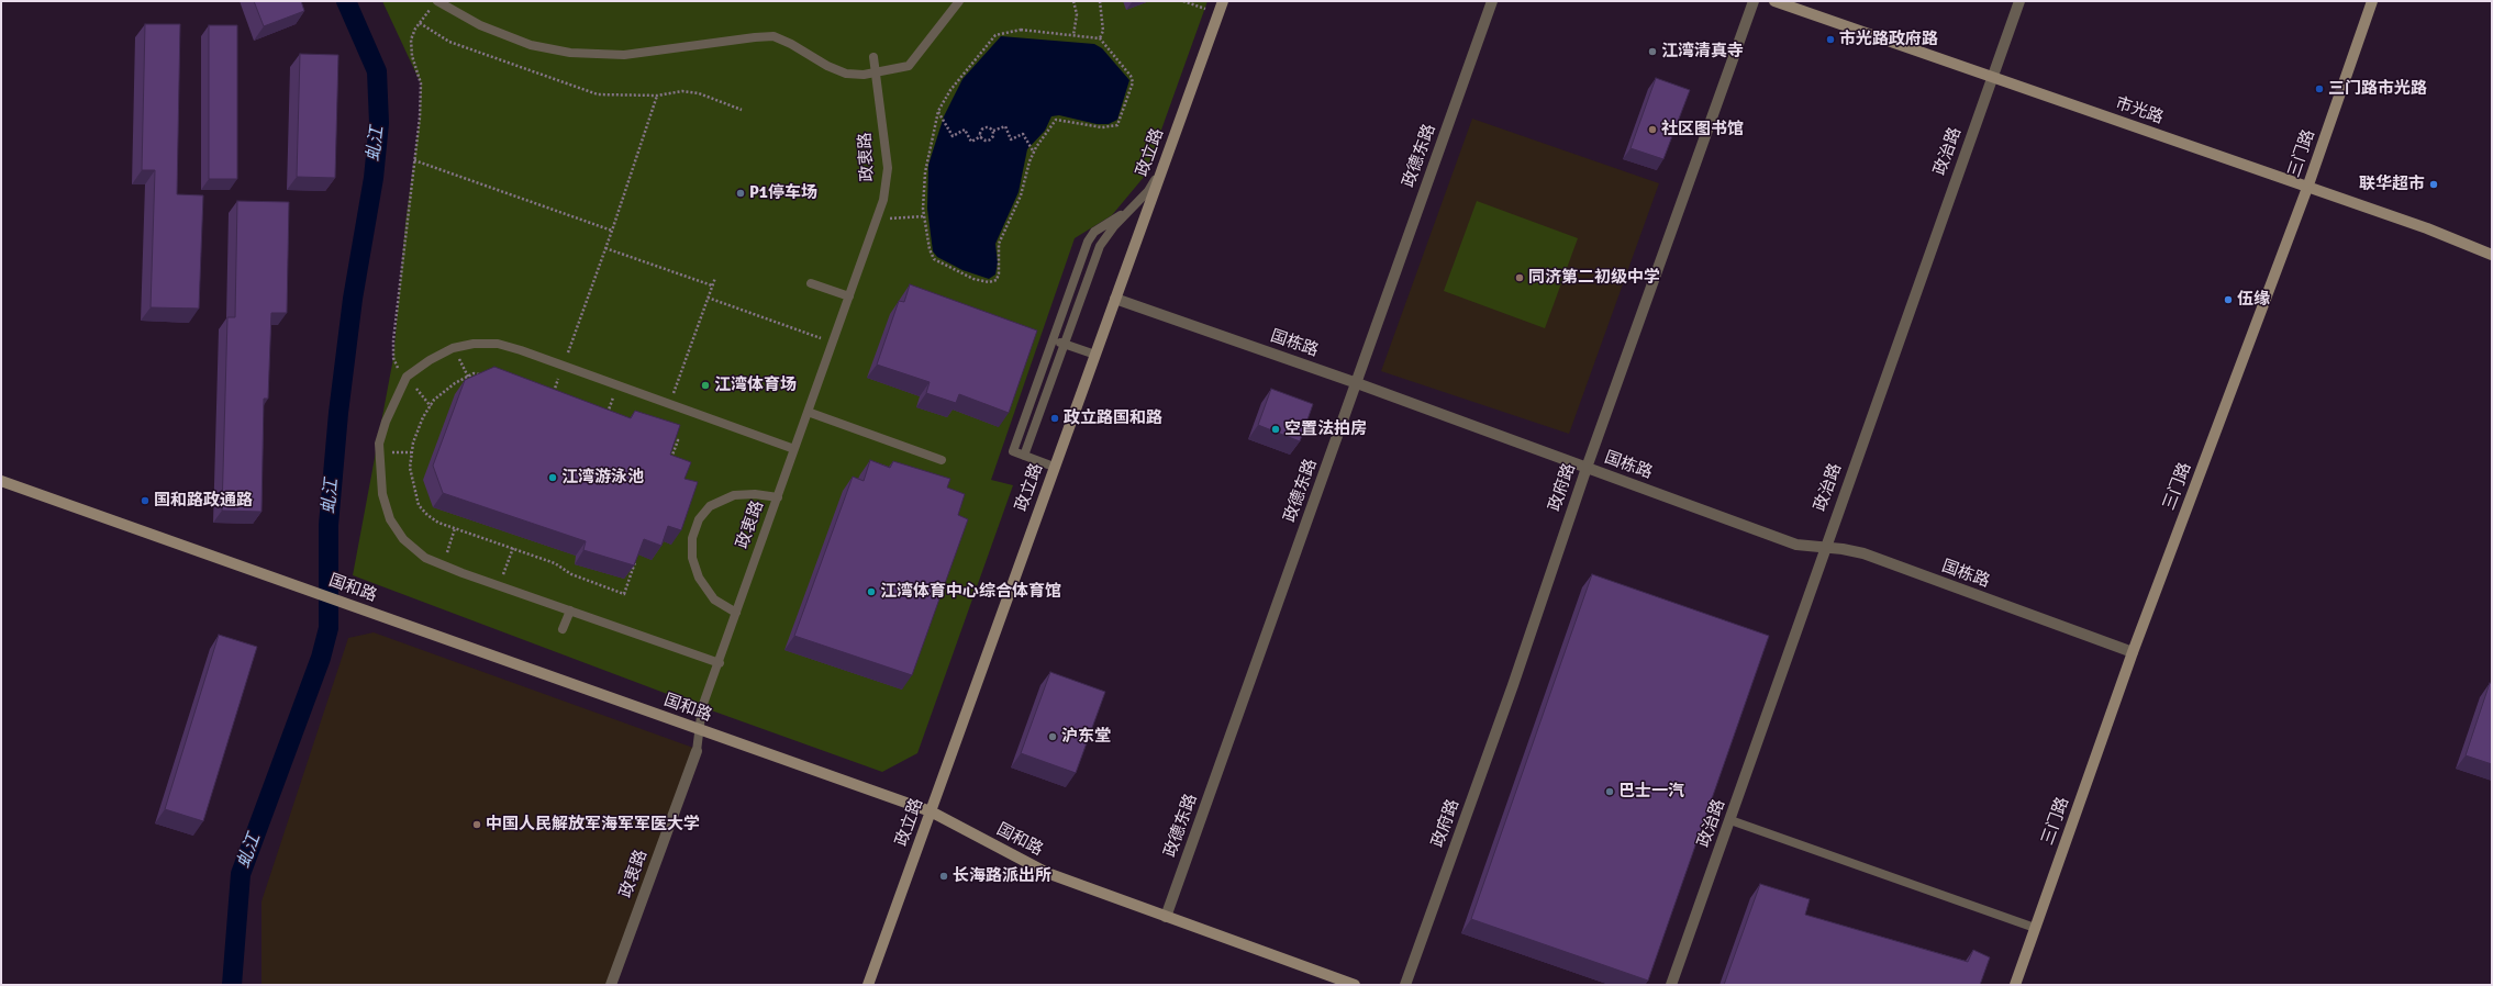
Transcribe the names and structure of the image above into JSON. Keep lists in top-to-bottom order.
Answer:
{
  "streets": {
    "street": [
      "市光路",
      "政治路",
      "政立路",
      "三门路",
      "政德东路",
      "政衷路",
      "国栋路",
      "政府路",
      "国和路"
    ]
  },
  "crossings": [
    ["市光路", "政治路"],
    ["市光路", "三门路"],
    ["政治路", "国栋路"],
    ["政立路", "国栋路"],
    ["政立路", "国和路"],
    ["三门路", "国栋路"],
    ["政德东路", "国栋路"],
    ["政德东路", "国和路"],
    ["政衷路", "国和路"],
    ["国栋路", "政府路"]
  ],
  "water": ["虬江"],
  "places": [
    "市光路政府路",
    "江湾清真寺",
    "三门路市光路",
    "社区图书馆",
    "联华超市",
    "P1停车场",
    "同济第二初级中学",
    "伍缘",
    "江湾体育场",
    "政立路国和路",
    "空置法拍房",
    "江湾游泳池",
    "国和路政通路",
    "江湾体育中心综合体育馆",
    "沪东堂",
    "巴士一汽",
    "中国人民解放军海军军医大学",
    "长海路派出所"
  ]
}
